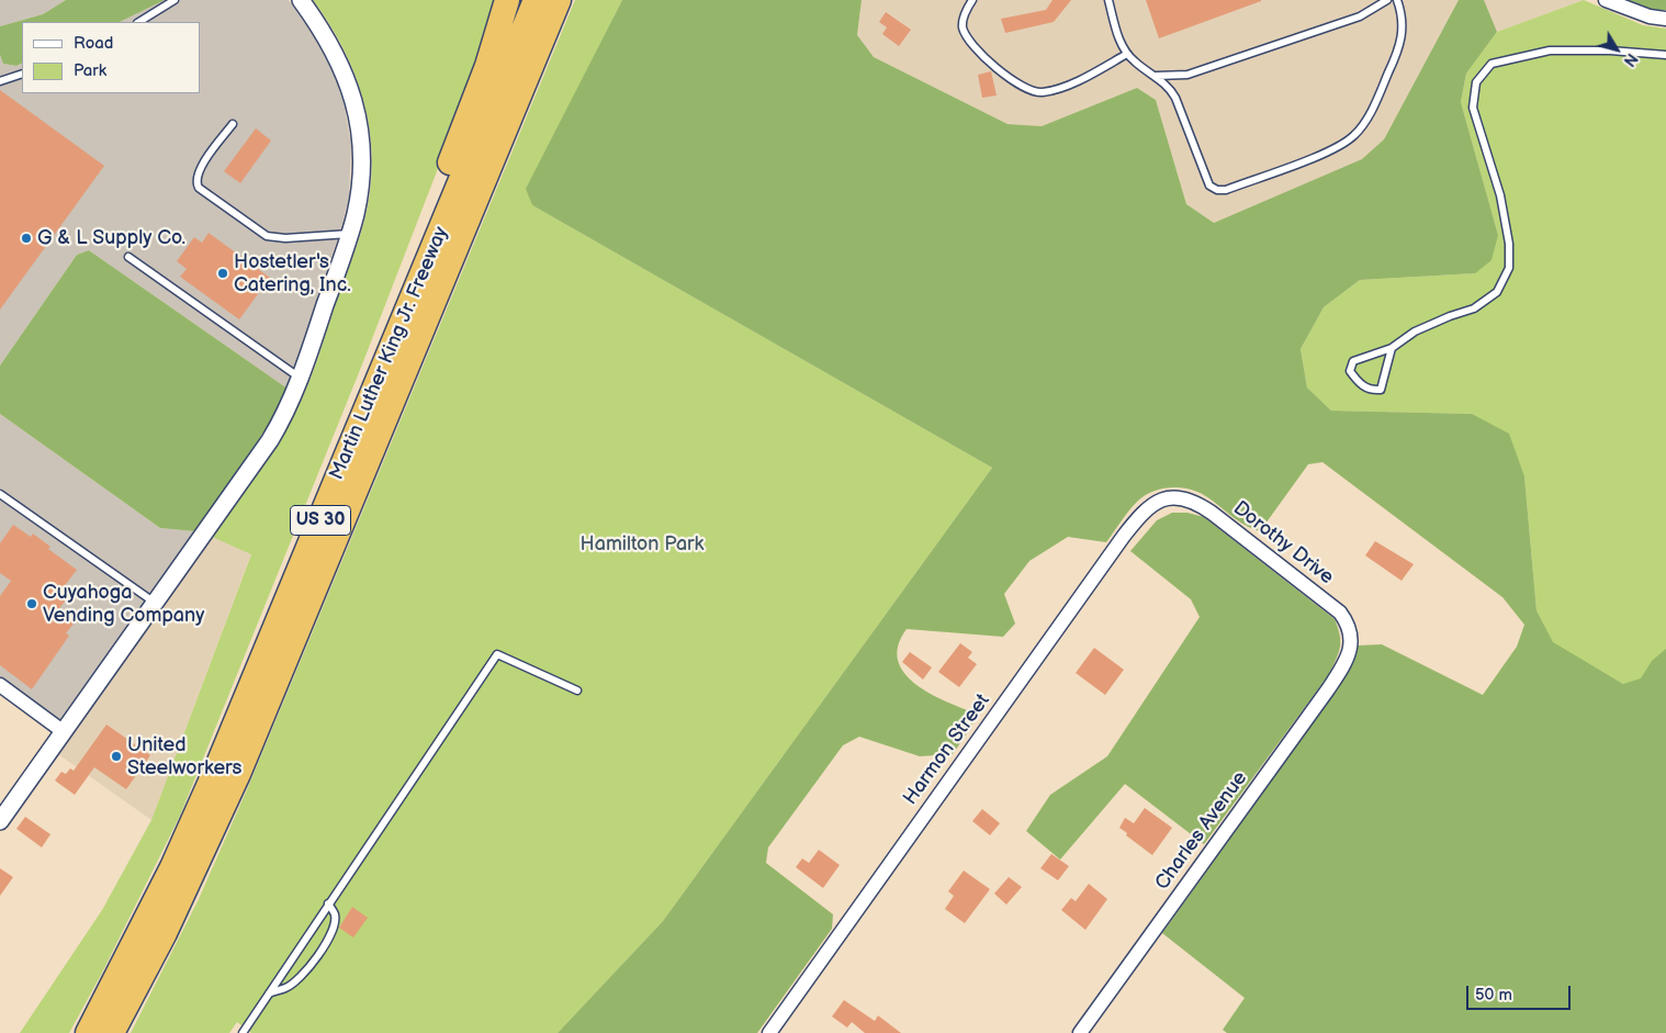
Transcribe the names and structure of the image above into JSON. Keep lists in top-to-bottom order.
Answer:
{
  "streets": {
    "highway": ["Martin Luther King Jr. Freeway", "US 30"],
    "street": ["Dorothy Drive", "Harmon Street", "Charles Avenue"]
  },
  "crossings": [
    ["Dorothy Drive", "Harmon Street"],
    ["Dorothy Drive", "Charles Avenue"]
  ],
  "parks": ["Hamilton Park"],
  "places": [
    "G & L Supply Co.",
    "Hostetler's Catering, Inc.",
    "Cuyahoga Vending Company",
    "United Steelworkers"
  ],
  "legend": ["Road", "Park"],
  "scale_bar": "50 m",
  "north": "bottom right"
}
